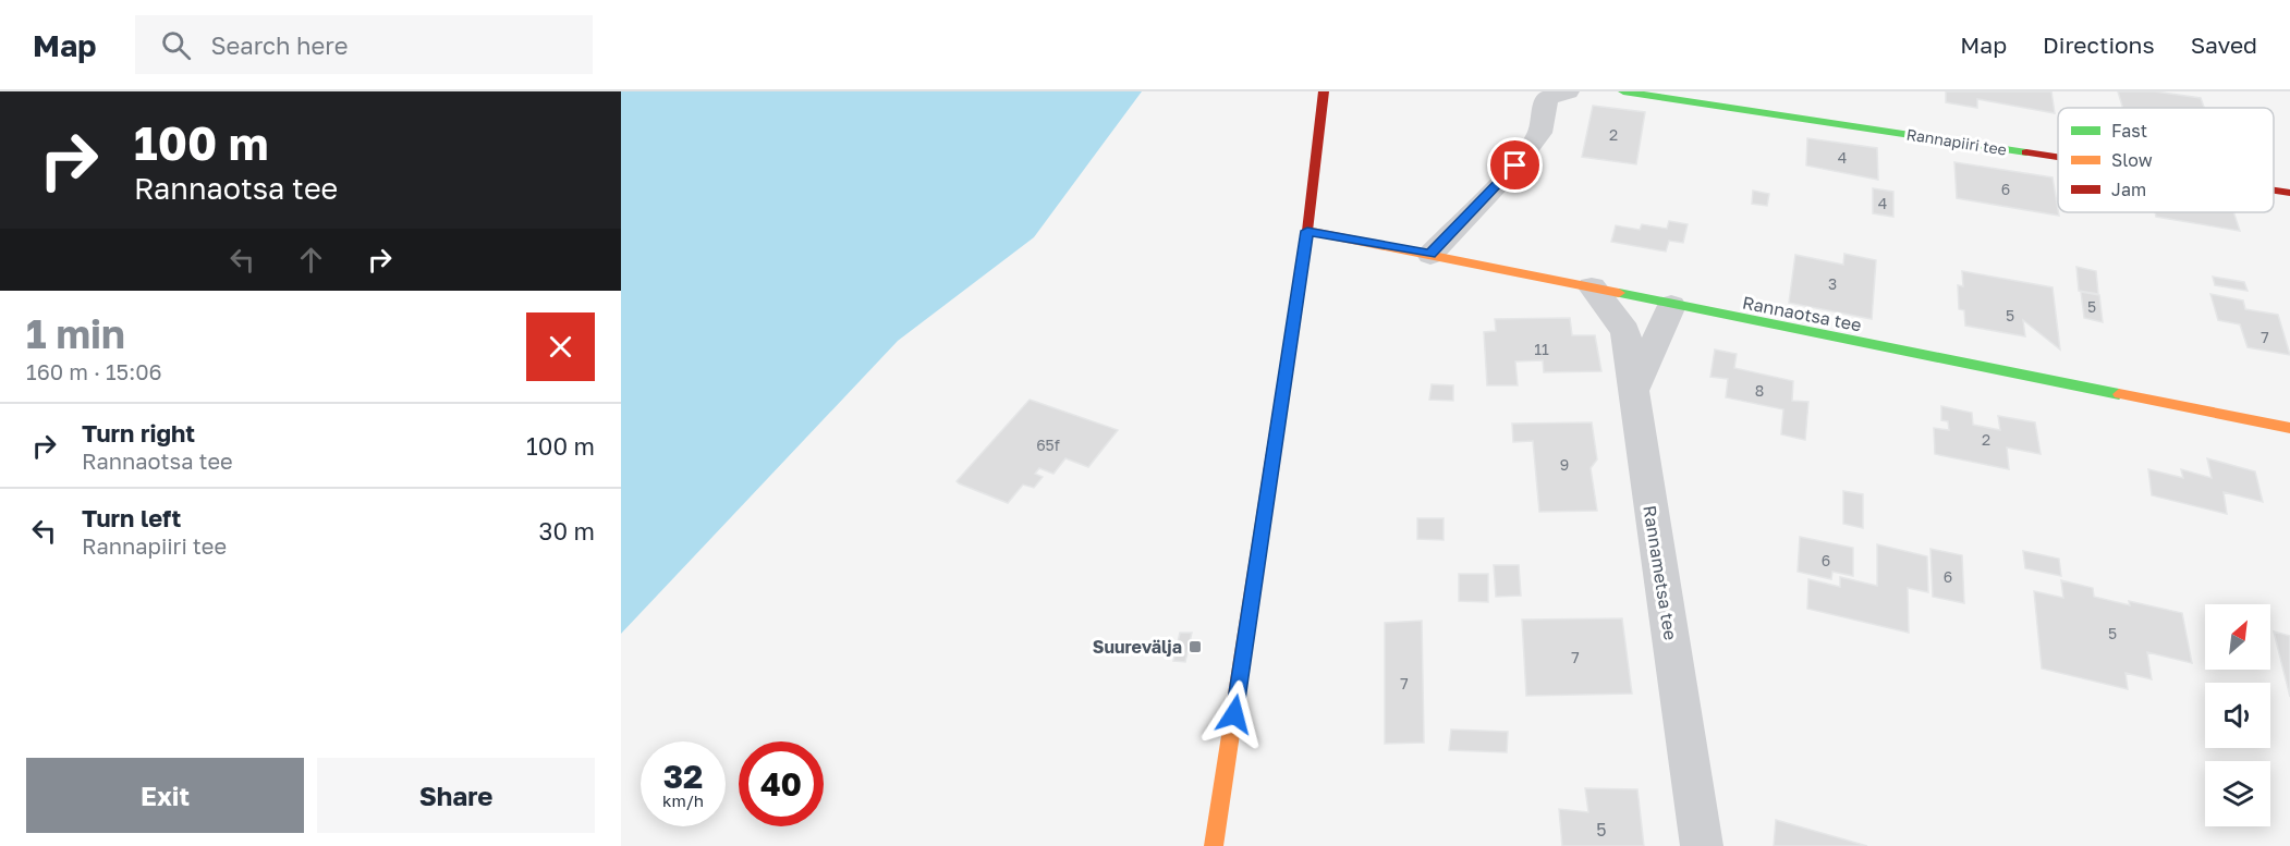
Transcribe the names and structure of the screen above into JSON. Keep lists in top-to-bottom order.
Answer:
{
  "streets": {
    "street": ["Rannapiiri tee", "Rannaotsa tee", "Rannametsa tee"]
  },
  "crossings": [
    ["Rannaotsa tee", "Rannametsa tee"]
  ],
  "places": {
    "transit": ["Suurevälja"]
  },
  "house_numbers": [
    "2",
    "4",
    "6",
    "4",
    "3",
    "5",
    "5",
    "7",
    "11",
    "8",
    "2",
    "65f",
    "9",
    "6",
    "6",
    "5",
    "7",
    "7",
    "5"
  ],
  "legend": ["Fast", "Slow", "Jam"],
  "north": "top right",
  "page": {
    "header": "Map",
    "search": "Search here",
    "nav": ["Map", "Directions", "Saved"],
    "turn": ["100 m", "Rannaotsa tee"],
    "heading": ["1 min", "160 m · 15:06"],
    "list": [
      {
        "name": "Turn right",
        "note": "Rannaotsa tee",
        "value": "100 m"
      },
      {
        "name": "Turn left",
        "note": "Rannapiiri tee",
        "value": "30 m"
      }
    ],
    "speed": "32 km/h",
    "limit": "40",
    "buttons": ["Exit", "Share"]
  }
}
